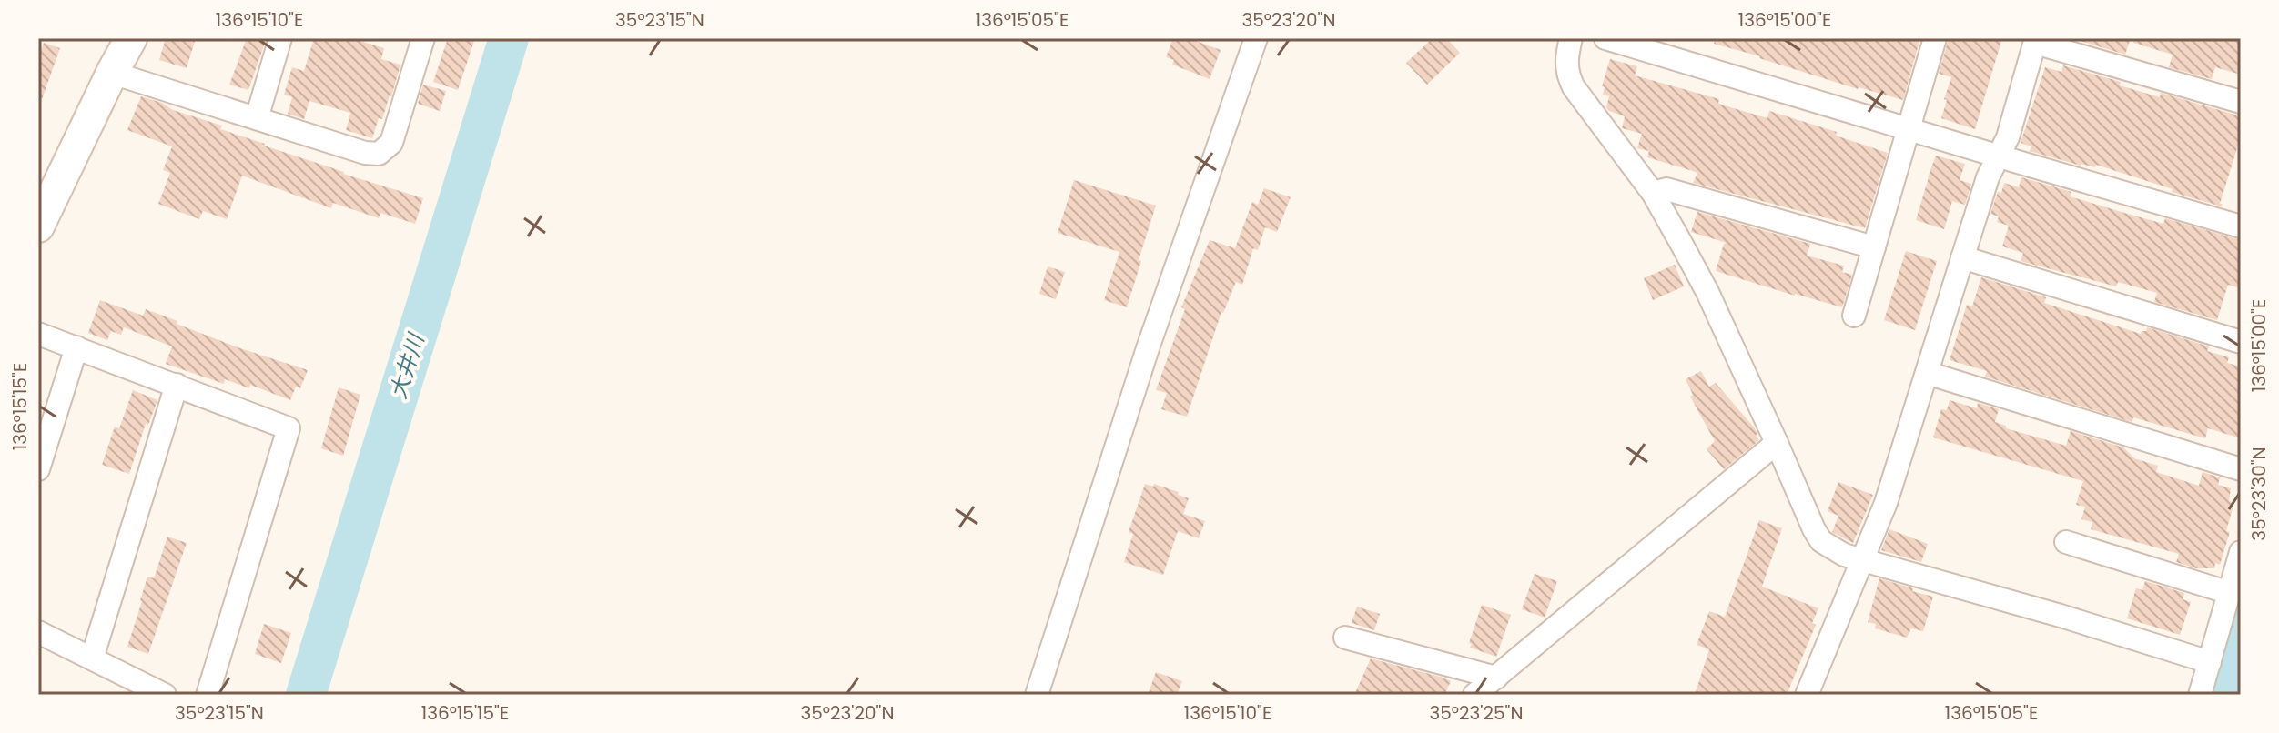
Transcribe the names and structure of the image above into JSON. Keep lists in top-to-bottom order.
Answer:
{
  "water": ["大井川"],
  "coordinates": [
    "136°15'10\"E",
    "35°23'15\"N",
    "136°15'05\"E",
    "35°23'20\"N",
    "136°15'00\"E",
    "136°15'15\"E",
    "35°23'30\"N",
    "35°23'25\"N"
  ]
}
